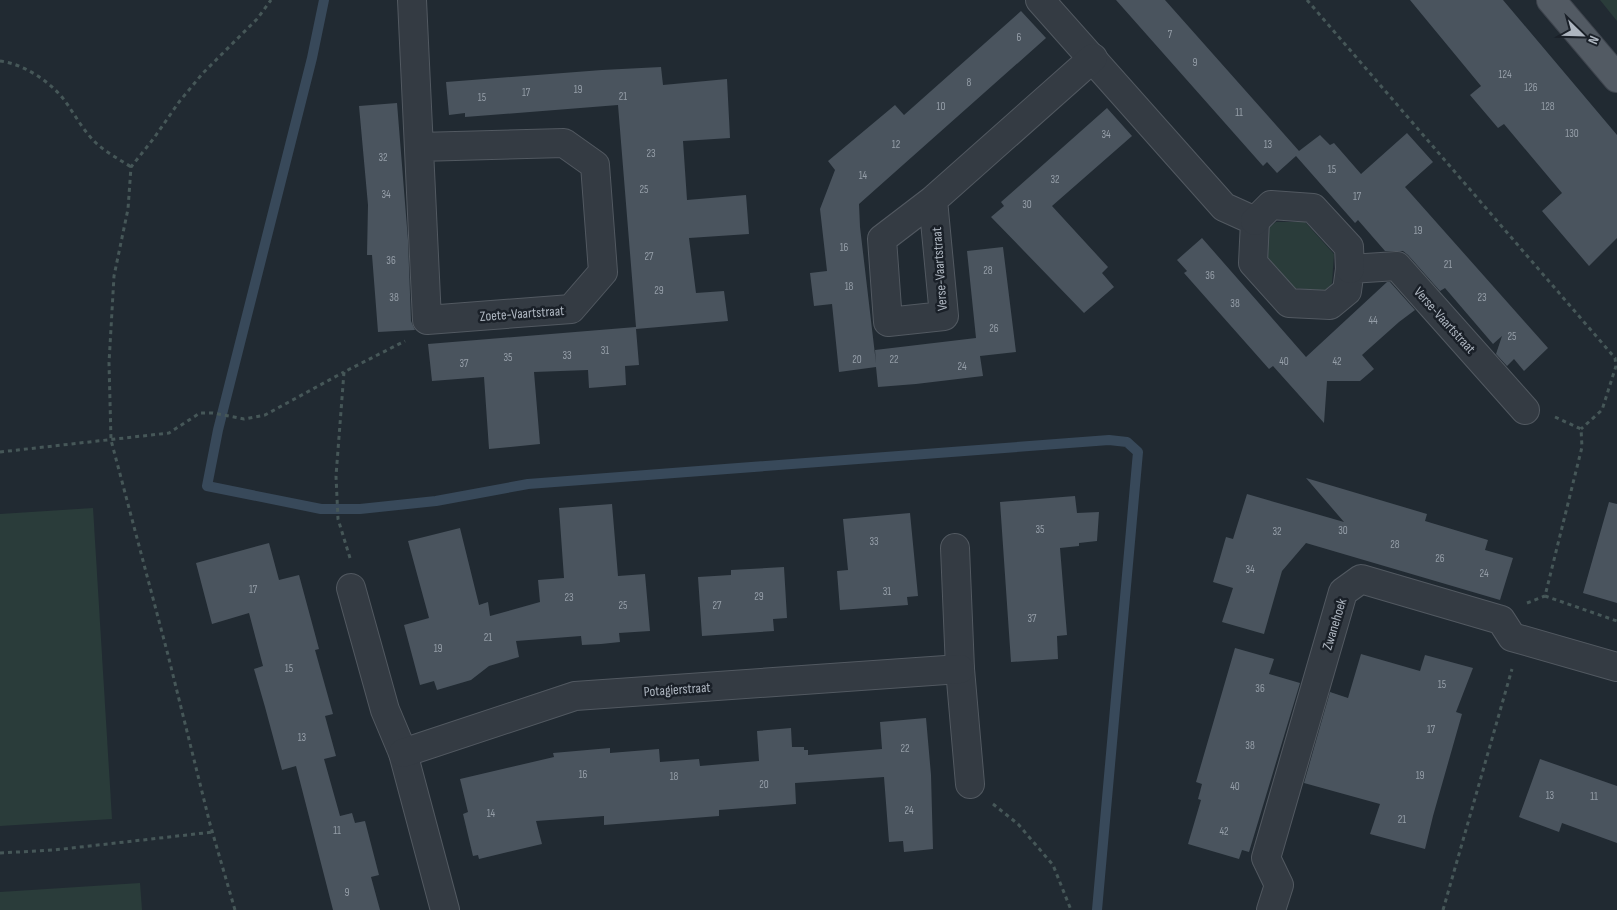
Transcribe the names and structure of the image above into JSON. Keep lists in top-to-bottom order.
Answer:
{
  "streets": {
    "street": [
      "Verse-Vaartstraat",
      "Zoete-Vaartstraat",
      "Zwanehoek",
      "Potagierstraat"
    ]
  },
  "house_numbers": [
    "7",
    "6",
    "9",
    "124",
    "8",
    "126",
    "19",
    "17",
    "21",
    "15",
    "10",
    "128",
    "11",
    "130",
    "34",
    "12",
    "13",
    "23",
    "32",
    "15",
    "14",
    "32",
    "25",
    "34",
    "17",
    "30",
    "19",
    "16",
    "27",
    "36",
    "21",
    "28",
    "36",
    "18",
    "29",
    "38",
    "23",
    "38",
    "44",
    "26",
    "25",
    "31",
    "33",
    "35",
    "20",
    "22",
    "40",
    "42",
    "37",
    "24",
    "35",
    "30",
    "32",
    "33",
    "28",
    "26",
    "34",
    "24",
    "17",
    "31",
    "29",
    "23",
    "25",
    "27",
    "37",
    "21",
    "19",
    "15",
    "15",
    "36",
    "17",
    "13",
    "38",
    "22",
    "16",
    "19",
    "18",
    "20",
    "40",
    "13",
    "11",
    "24",
    "14",
    "21",
    "11",
    "42",
    "9"
  ],
  "north": "bottom right"
}
